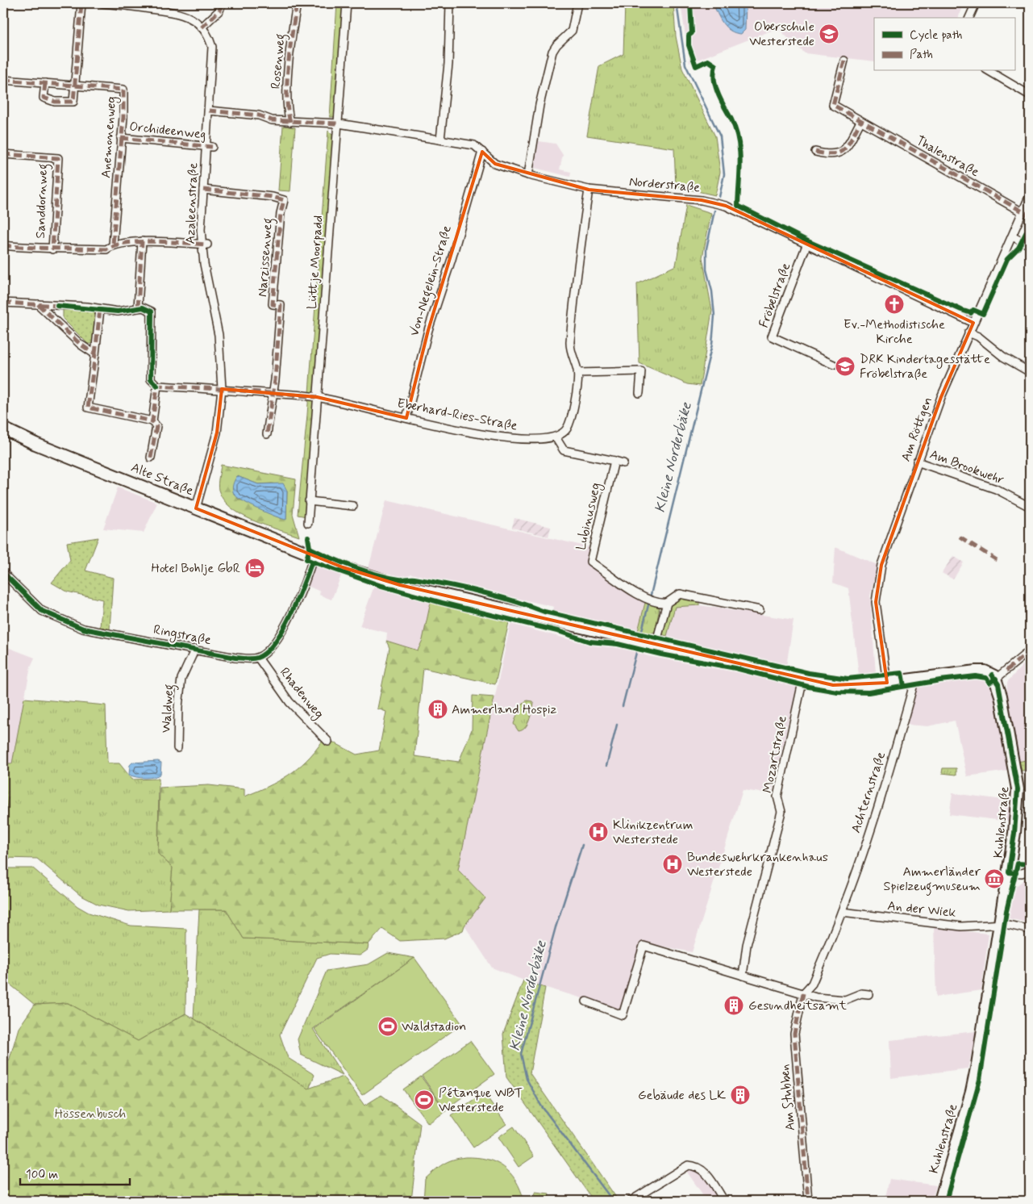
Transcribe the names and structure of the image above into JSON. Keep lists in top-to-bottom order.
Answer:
{
  "streets": {
    "street": [
      "Rosenweg",
      "Orchideenweg",
      "Anemonenweg",
      "Thalenstraße",
      "Norderstraße",
      "Sanddornweg",
      "Azaleenstraße",
      "Narzissenweg",
      "Lüttje Moorpadd",
      "Von-Negelein-Straße",
      "Fröbelstraße",
      "Eberhard-Ries-Straße",
      "Am Röttgen",
      "Am Brookwehr",
      "Alte Straße",
      "Lubinusweg",
      "Ringstraße",
      "Rhadenweg",
      "Waldweg",
      "Mozartstraße",
      "Achternstraße",
      "Kuhlenstraße",
      "An der Wiek",
      "Am Stubben"
    ]
  },
  "crossings": [
    ["Rosenweg", "Norderstraße"],
    ["Orchideenweg", "Anemonenweg"],
    ["Orchideenweg", "Azaleenstraße"],
    ["Anemonenweg", "Sanddornweg"],
    ["Thalenstraße", "Am Röttgen"],
    ["Norderstraße", "Azaleenstraße"],
    ["Norderstraße", "Lüttje Moorpadd"],
    ["Norderstraße", "Von-Negelein-Straße"],
    ["Norderstraße", "Fröbelstraße"],
    ["Norderstraße", "Am Röttgen"],
    ["Sanddornweg", "Azaleenstraße"],
    ["Azaleenstraße", "Narzissenweg"],
    ["Azaleenstraße", "Eberhard-Ries-Straße"],
    ["Azaleenstraße", "Alte Straße"],
    ["Narzissenweg", "Eberhard-Ries-Straße"],
    ["Lüttje Moorpadd", "Eberhard-Ries-Straße"],
    ["Von-Negelein-Straße", "Eberhard-Ries-Straße"],
    ["Am Röttgen", "Am Brookwehr"],
    ["Am Röttgen", "Alte Straße"],
    ["Alte Straße", "Mozartstraße"],
    ["Alte Straße", "Achternstraße"],
    ["Alte Straße", "Kuhlenstraße"],
    ["Ringstraße", "Rhadenweg"],
    ["Ringstraße", "Waldweg"],
    ["Achternstraße", "An der Wiek"],
    ["Achternstraße", "Am Stubben"],
    ["Kuhlenstraße", "An der Wiek"],
    ["An der Wiek", "Am Stubben"]
  ],
  "water": ["Kleine Norderbäke"],
  "parks": ["Hössenbusch"],
  "places": {
    "school or university": ["Oberschule Westerstede", "DRK Kindertagesstätte Fröbelstraße"],
    "church": ["Ev.-Methodistische Kirche"],
    "hotel": ["Hotel Bohlje GbR"],
    "building": ["Ammerland Hospiz", "Gesundheitsamt", "Gebäude des LK"],
    "hospital": ["Klinikzentrum Westerstede", "Bundeswehrkrankenhaus Westerstede"],
    "museum": ["Ammerländer Spielzeugmuseum"],
    "sports": ["Waldstadion", "Pétanque WBT Westerstede"]
  },
  "legend": ["Cycle path", "Path"],
  "scale_bar": "100 m"
}
